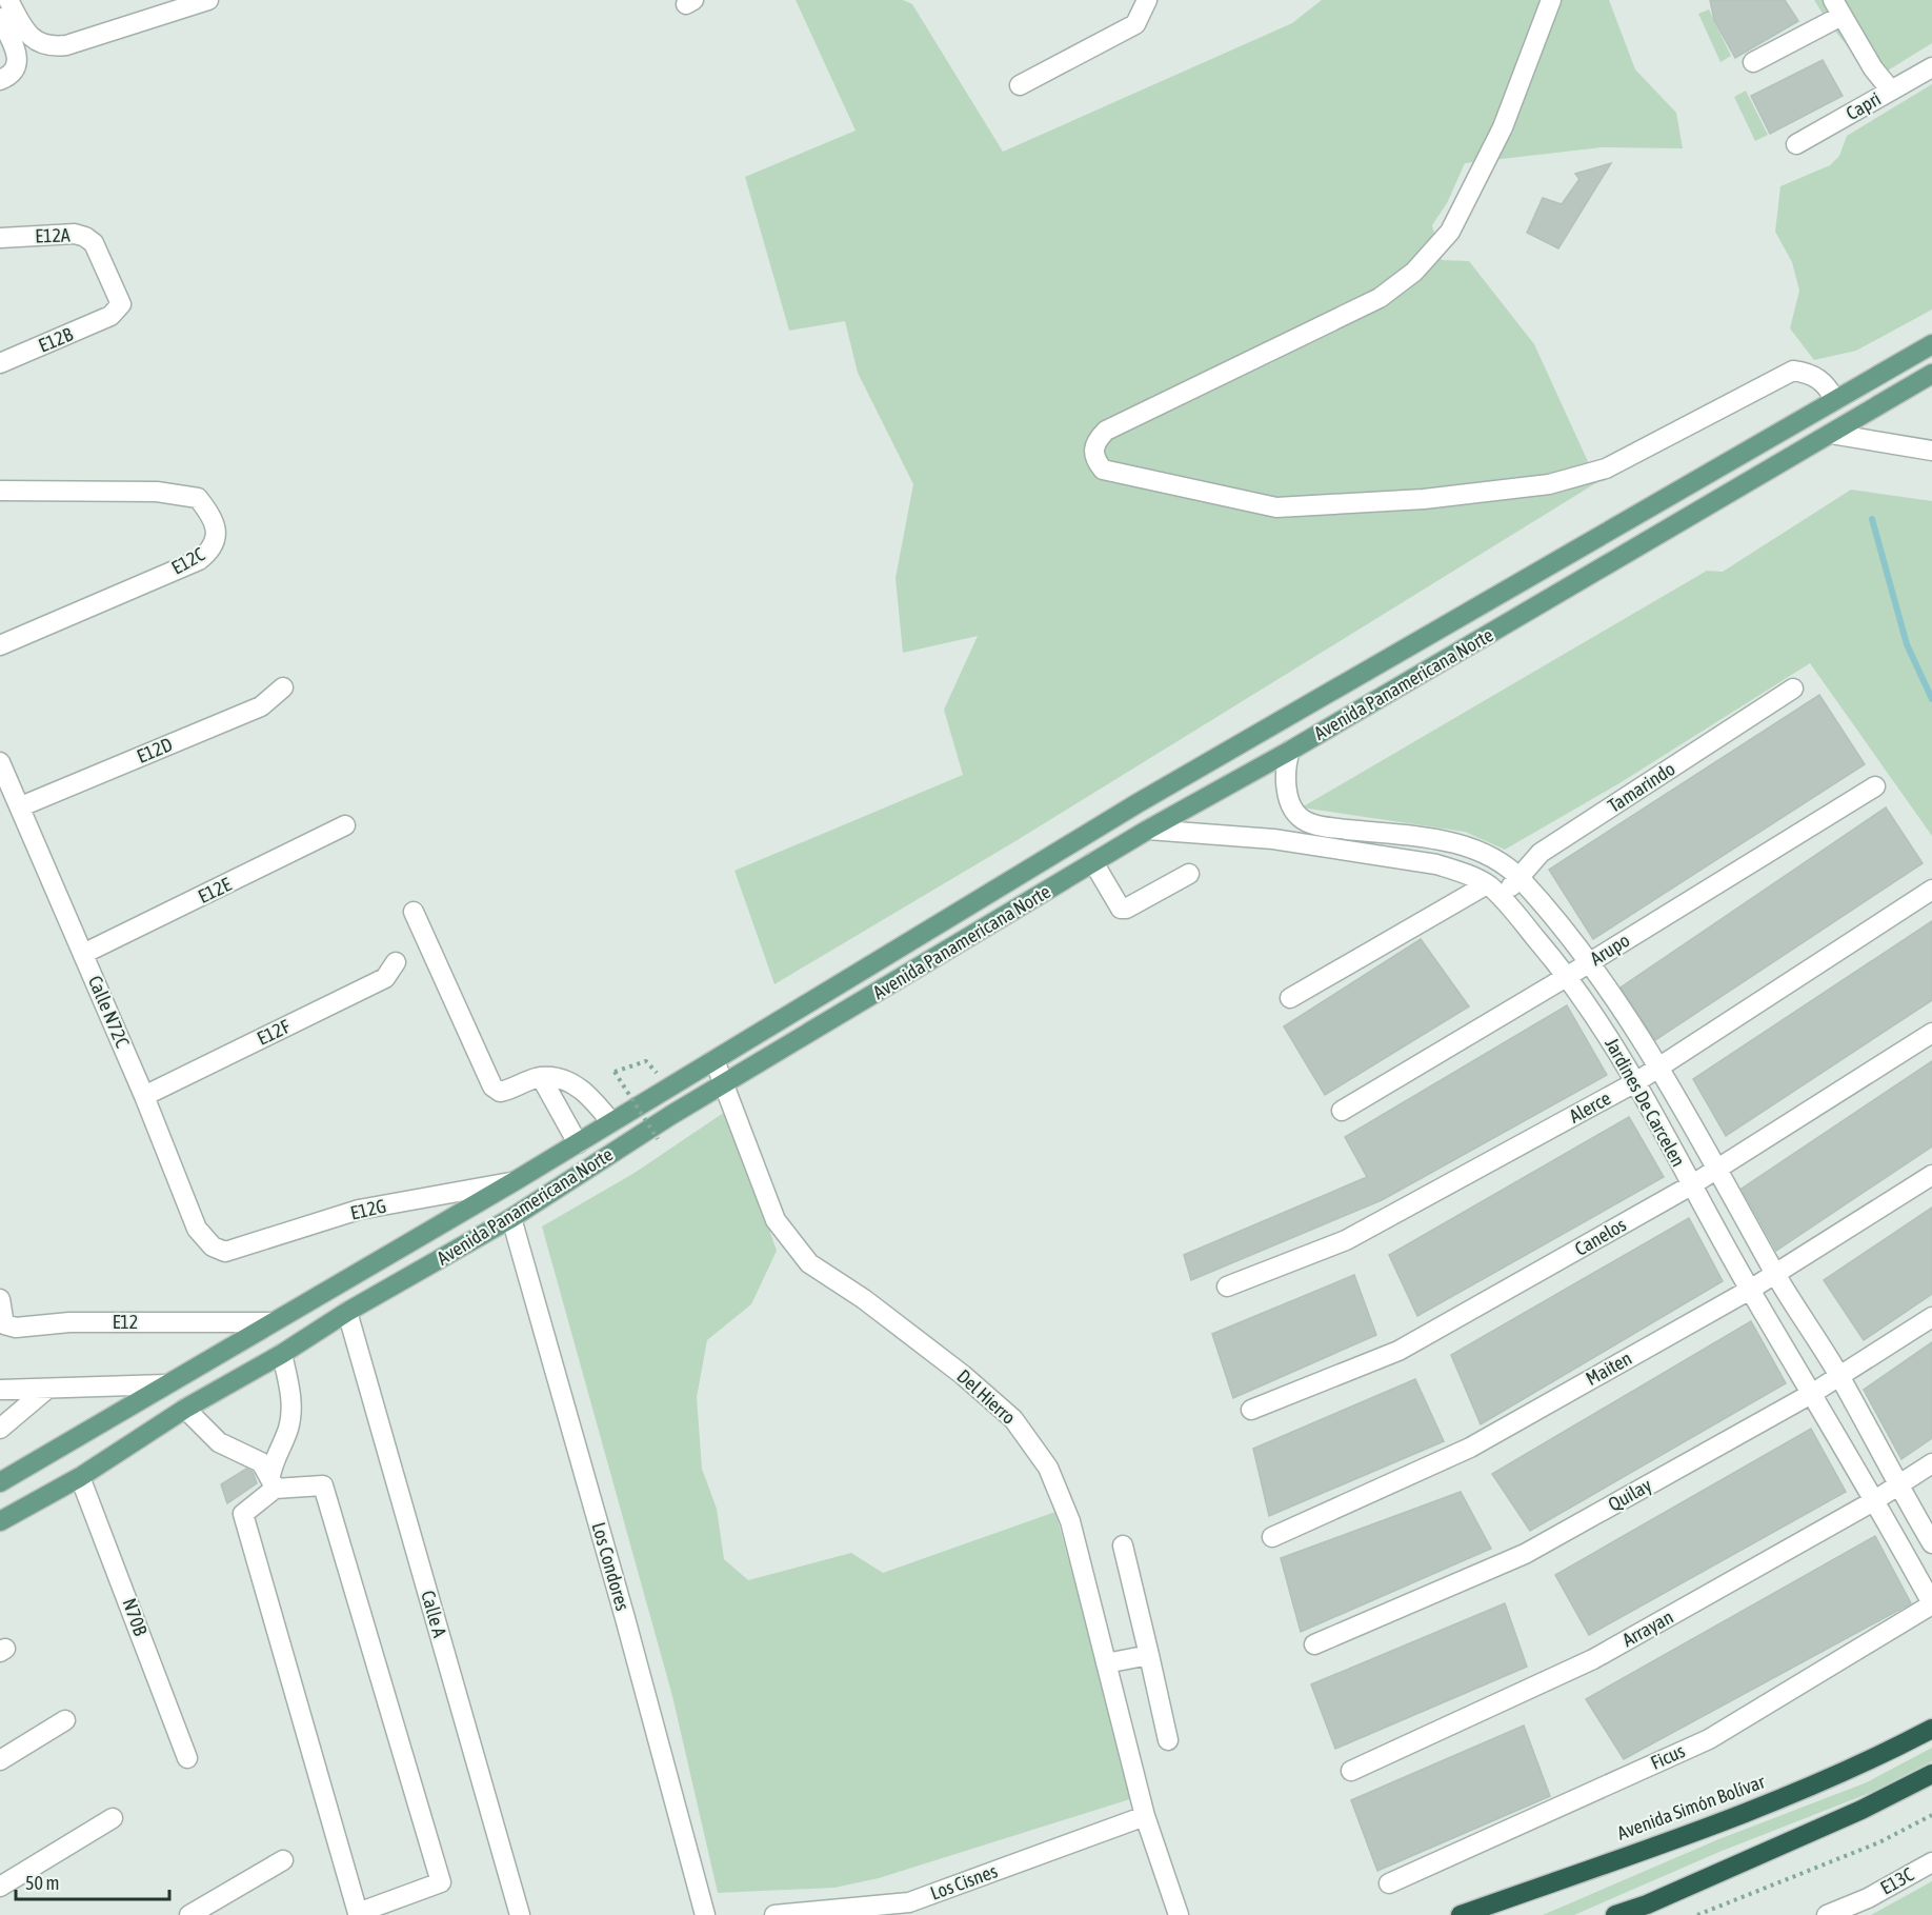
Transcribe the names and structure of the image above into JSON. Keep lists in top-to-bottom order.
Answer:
{
  "streets": {
    "highway": ["Avenida Simón Bolívar"],
    "main road": ["Avenida Panamericana Norte"],
    "street": [
      "Capri",
      "E12A",
      "E12B",
      "E12C",
      "E12D",
      "Tamarindo",
      "E12E",
      "Arupo",
      "Calle N72C",
      "E12F",
      "Jardines De Carcelen",
      "Alerce",
      "E12G",
      "Canelos",
      "E12",
      "Maiten",
      "Del Hierro",
      "Quilay",
      "Los Condores",
      "Calle A",
      "N70B",
      "Arrayan",
      "Ficus",
      "E13C",
      "Los Cisnes"
    ]
  },
  "crossings": [
    ["E12A", "E12B"],
    ["Avenida Panamericana Norte", "Jardines De Carcelen"],
    ["Avenida Panamericana Norte", "E12G"],
    ["Avenida Panamericana Norte", "E12"],
    ["Avenida Panamericana Norte", "Del Hierro"],
    ["Avenida Panamericana Norte", "Los Condores"],
    ["Avenida Panamericana Norte", "Calle A"],
    ["Avenida Panamericana Norte", "N70B"],
    ["E12D", "Calle N72C"],
    ["Tamarindo", "Jardines De Carcelen"],
    ["E12E", "Calle N72C"],
    ["Arupo", "Jardines De Carcelen"],
    ["Calle N72C", "E12F"],
    ["Calle N72C", "E12G"],
    ["Jardines De Carcelen", "Alerce"],
    ["Jardines De Carcelen", "Canelos"],
    ["Jardines De Carcelen", "Maiten"],
    ["Jardines De Carcelen", "Quilay"],
    ["Jardines De Carcelen", "Arrayan"],
    ["Jardines De Carcelen", "Ficus"],
    ["Del Hierro", "Los Cisnes"]
  ],
  "scale_bar": "50 m"
}
